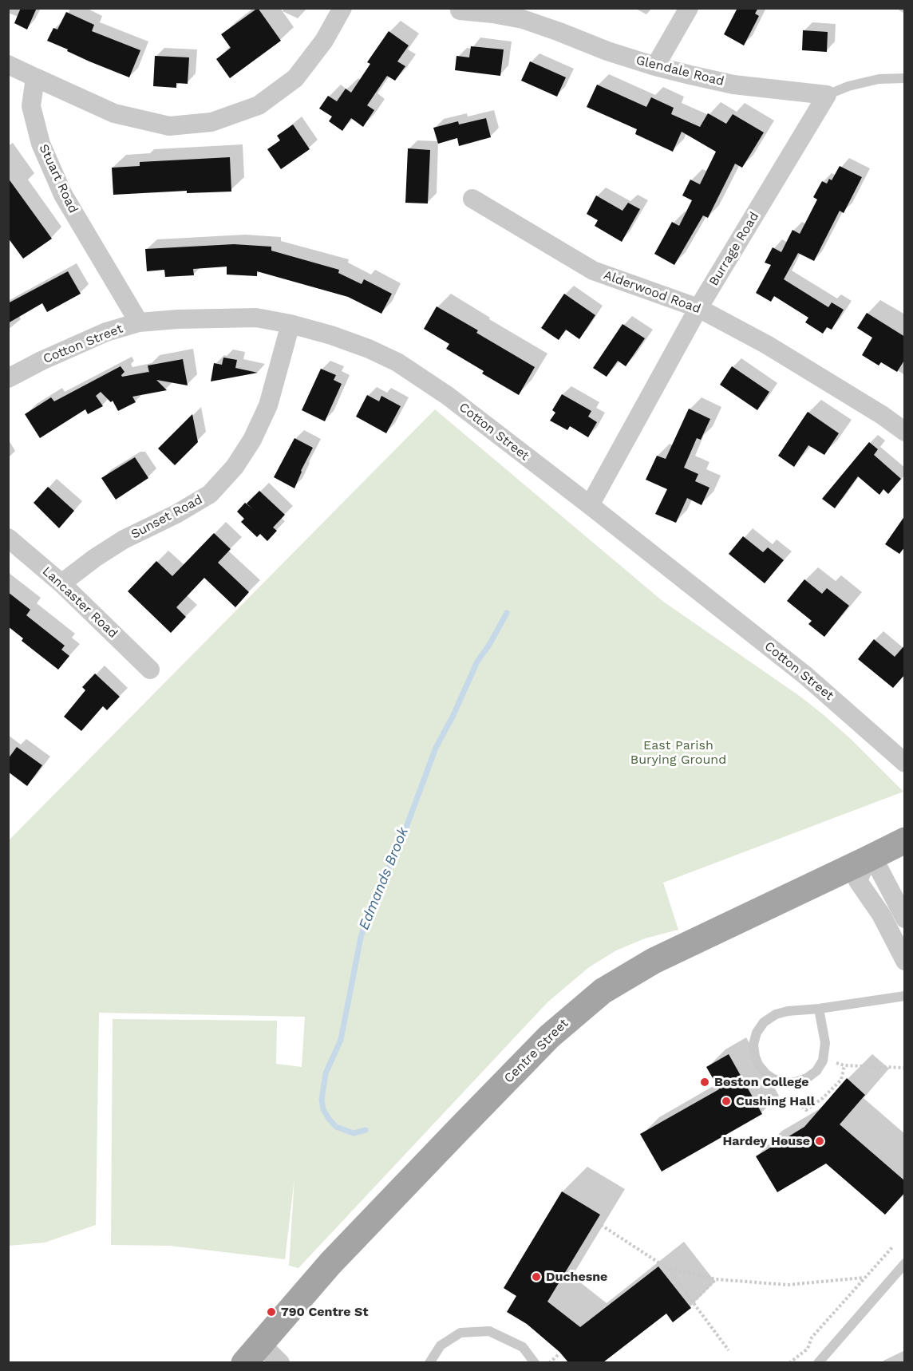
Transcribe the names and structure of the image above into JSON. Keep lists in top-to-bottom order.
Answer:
{
  "streets": {
    "main road": ["Centre Street"],
    "street": [
      "Glendale Road",
      "Stuart Road",
      "Burrage Road",
      "Alderwood Road",
      "Cotton Street",
      "Sunset Road",
      "Lancaster Road"
    ]
  },
  "crossings": [
    ["Glendale Road", "Burrage Road"],
    ["Stuart Road", "Cotton Street"],
    ["Burrage Road", "Alderwood Road"],
    ["Burrage Road", "Cotton Street"],
    ["Cotton Street", "Sunset Road"],
    ["Sunset Road", "Lancaster Road"]
  ],
  "water": ["Edmands Brook"],
  "parks": ["East Parish Burying Ground"],
  "places": [
    "Boston College",
    "Cushing Hall",
    "Hardey House",
    "Duchesne",
    "790 Centre St"
  ]
}
